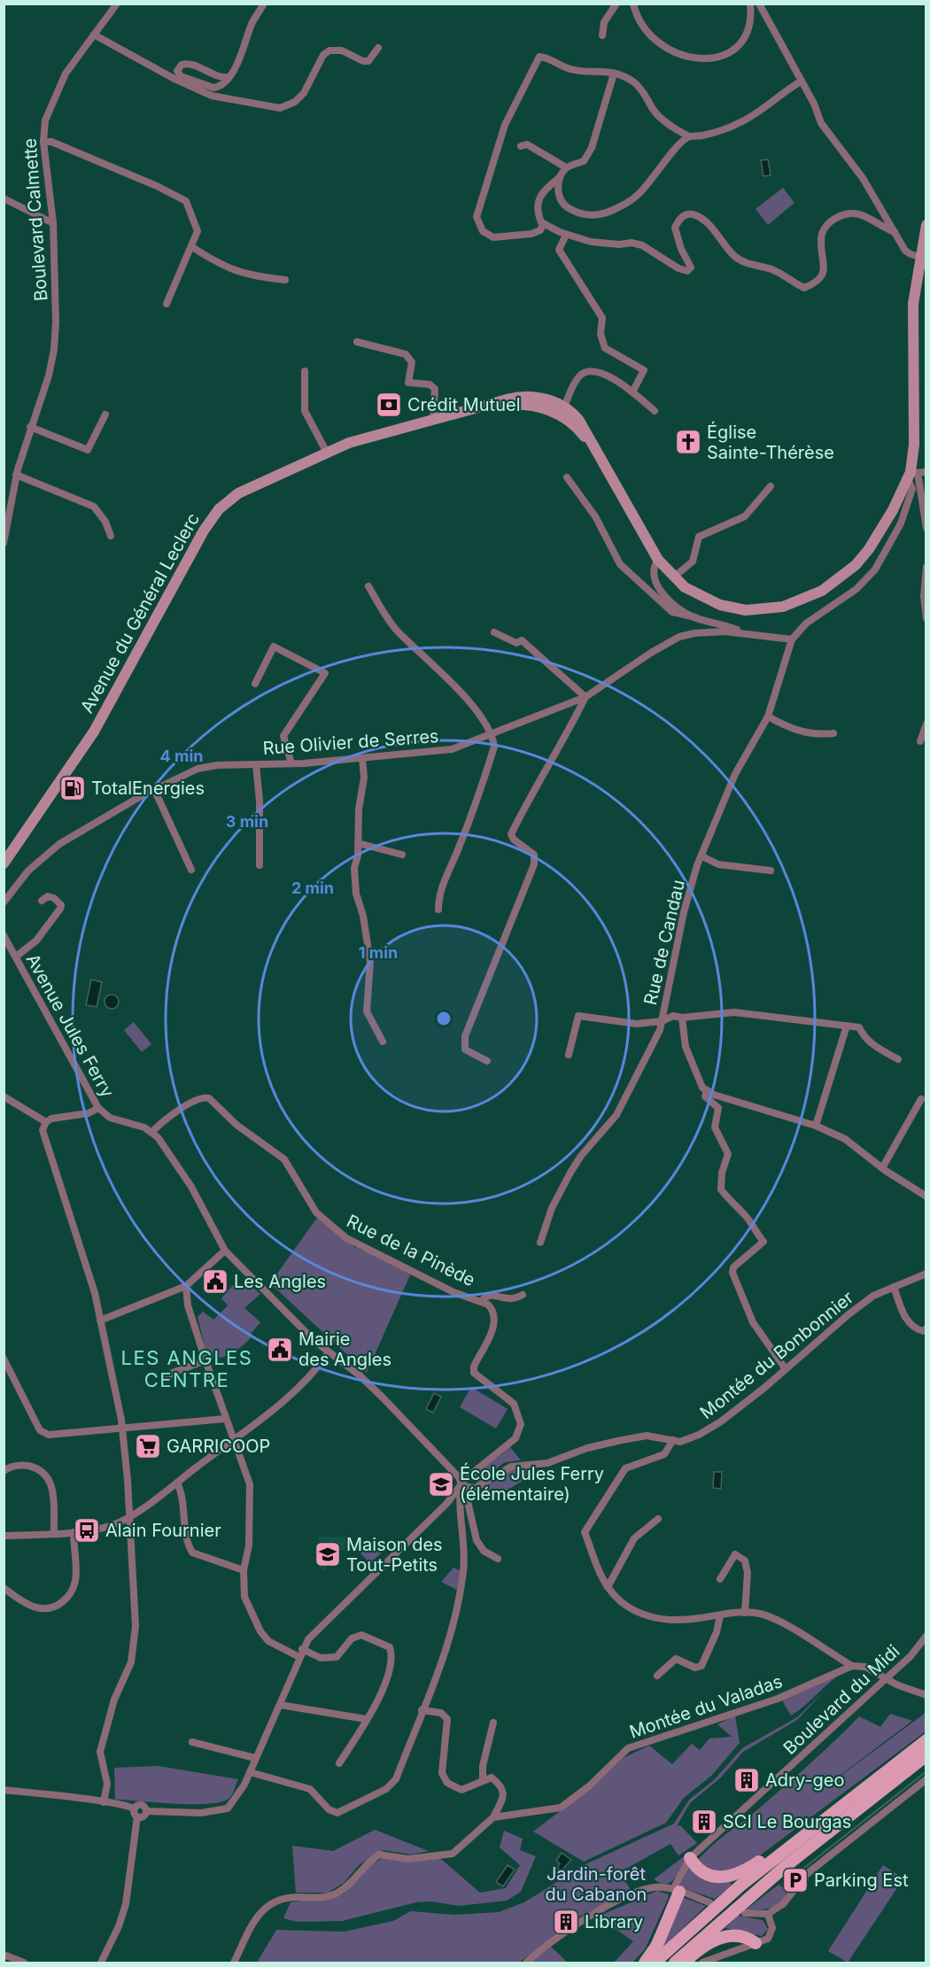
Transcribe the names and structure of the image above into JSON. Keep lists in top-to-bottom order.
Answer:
{
  "streets": {
    "main road": ["Avenue du Général Leclerc"],
    "street": [
      "Boulevard Calmette",
      "Rue Olivier de Serres",
      "Rue de Candau",
      "Avenue Jules Ferry",
      "Rue de la Pinède",
      "Montée du Bonbonnier",
      "Boulevard du Midi",
      "Montée du Valadas"
    ]
  },
  "crossings": [
    ["Rue Olivier de Serres", "Rue de Candau"],
    ["Rue de Candau", "Montée du Bonbonnier"],
    ["Avenue Jules Ferry", "Rue de la Pinède"],
    ["Rue de la Pinède", "Montée du Bonbonnier"]
  ],
  "districts": ["LES ANGLES CENTRE"],
  "parks": ["Jardin-forêt du Cabanon"],
  "places": {
    "bank": ["Crédit Mutuel"],
    "church": ["Église Sainte-Thérèse"],
    "fuel station": ["TotalEnergies"],
    "public building": ["Les Angles", "Mairie des Angles"],
    "supermarket": ["GARRICOOP"],
    "school or university": ["École Jules Ferry (élémentaire)", "Maison des Tout-Petits"],
    "bus stop": ["Alain Fournier"],
    "building": ["Adry-geo", "SCI Le Bourgas", "Library"],
    "parking": ["Parking Est"]
  },
  "rings": [
    "4 min",
    "3 min",
    "2 min",
    "1 min"
  ]
}
